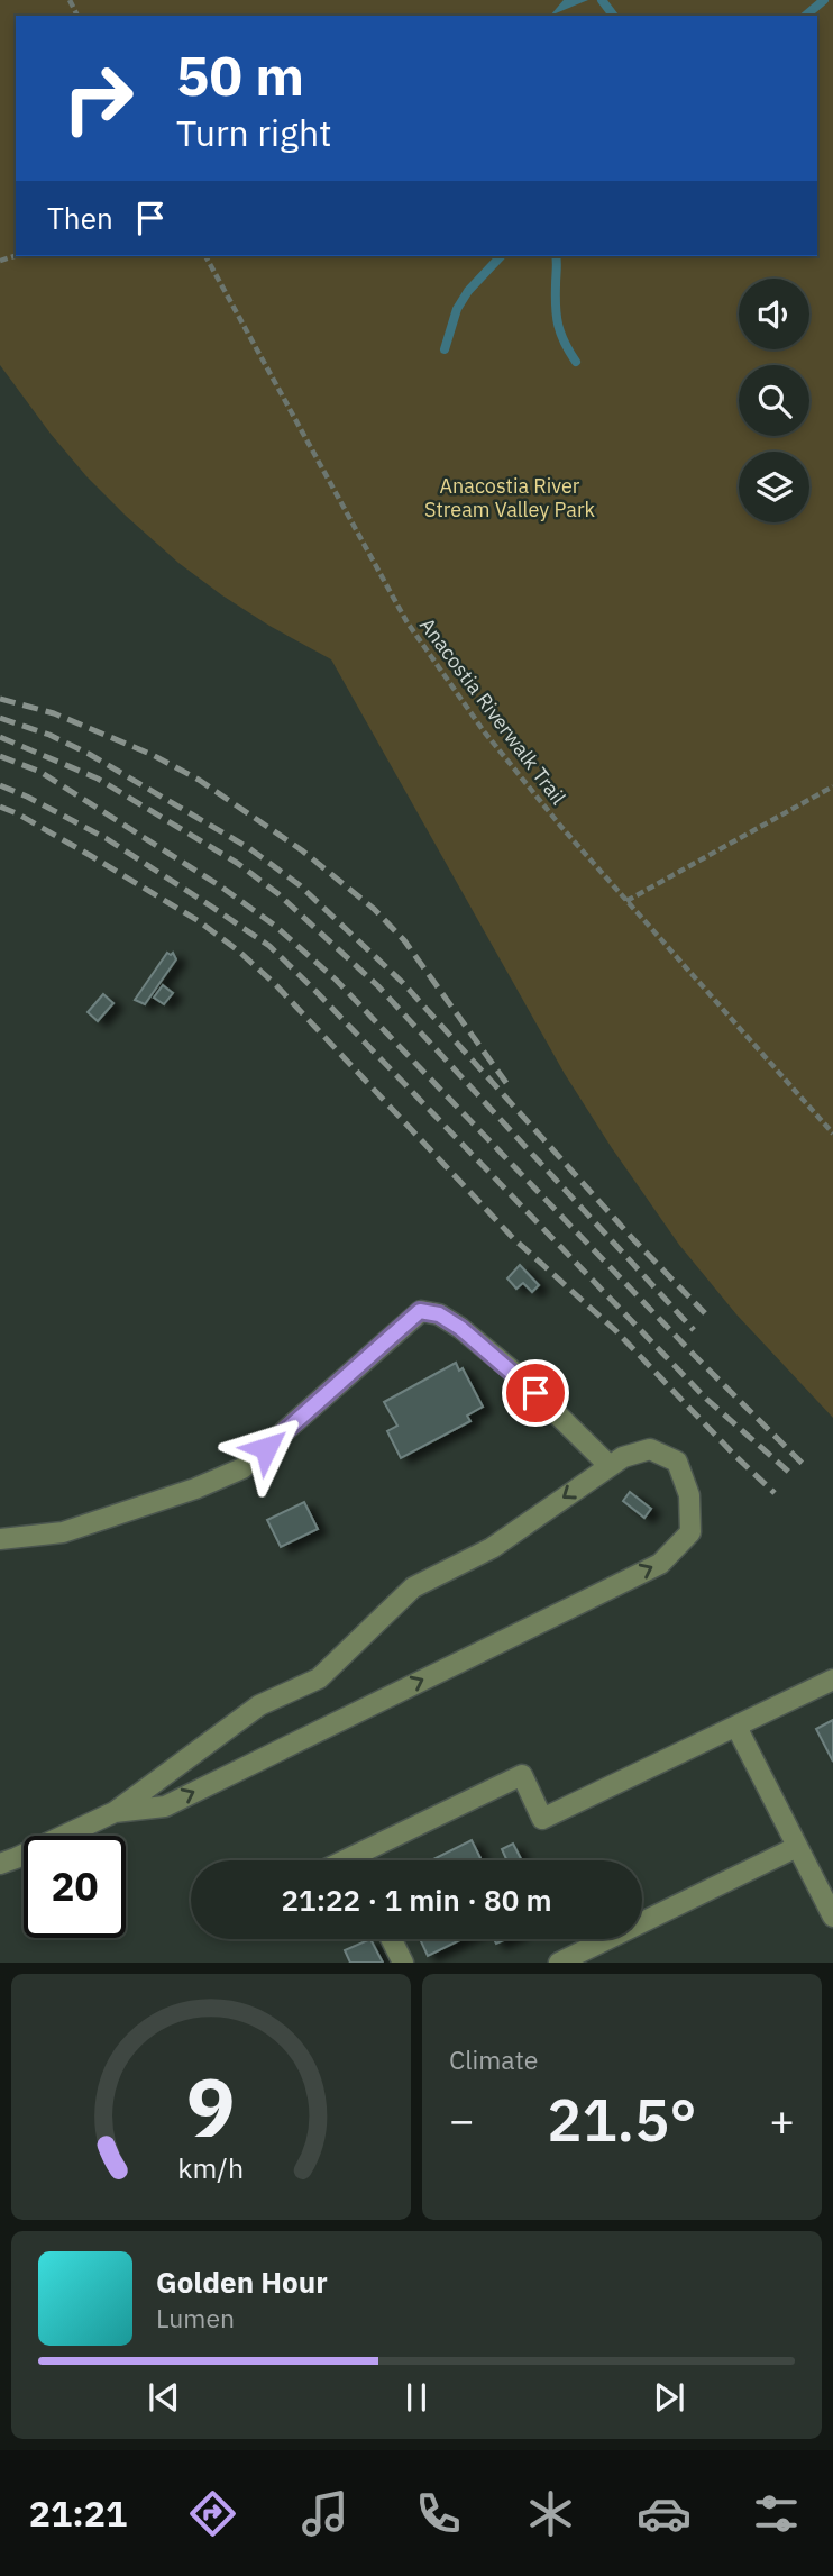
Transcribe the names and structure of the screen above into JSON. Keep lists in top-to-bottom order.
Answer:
{
  "streets": {
    "path": ["Anacostia Riverwalk Trail"]
  },
  "parks": ["Anacostia River Stream Valley Park"],
  "page": {
    "turn": ["50 m", "Turn right"],
    "then": "Then",
    "limit": "20",
    "trip": "21:22 · 1 min · 80 m",
    "tile": "Climate",
    "heat": ["−", "21.5°", "+"],
    "song": ["Golden Hour", "Lumen"],
    "tabs": "21:21",
    "gauge": ["9", "km/h"]
  }
}
